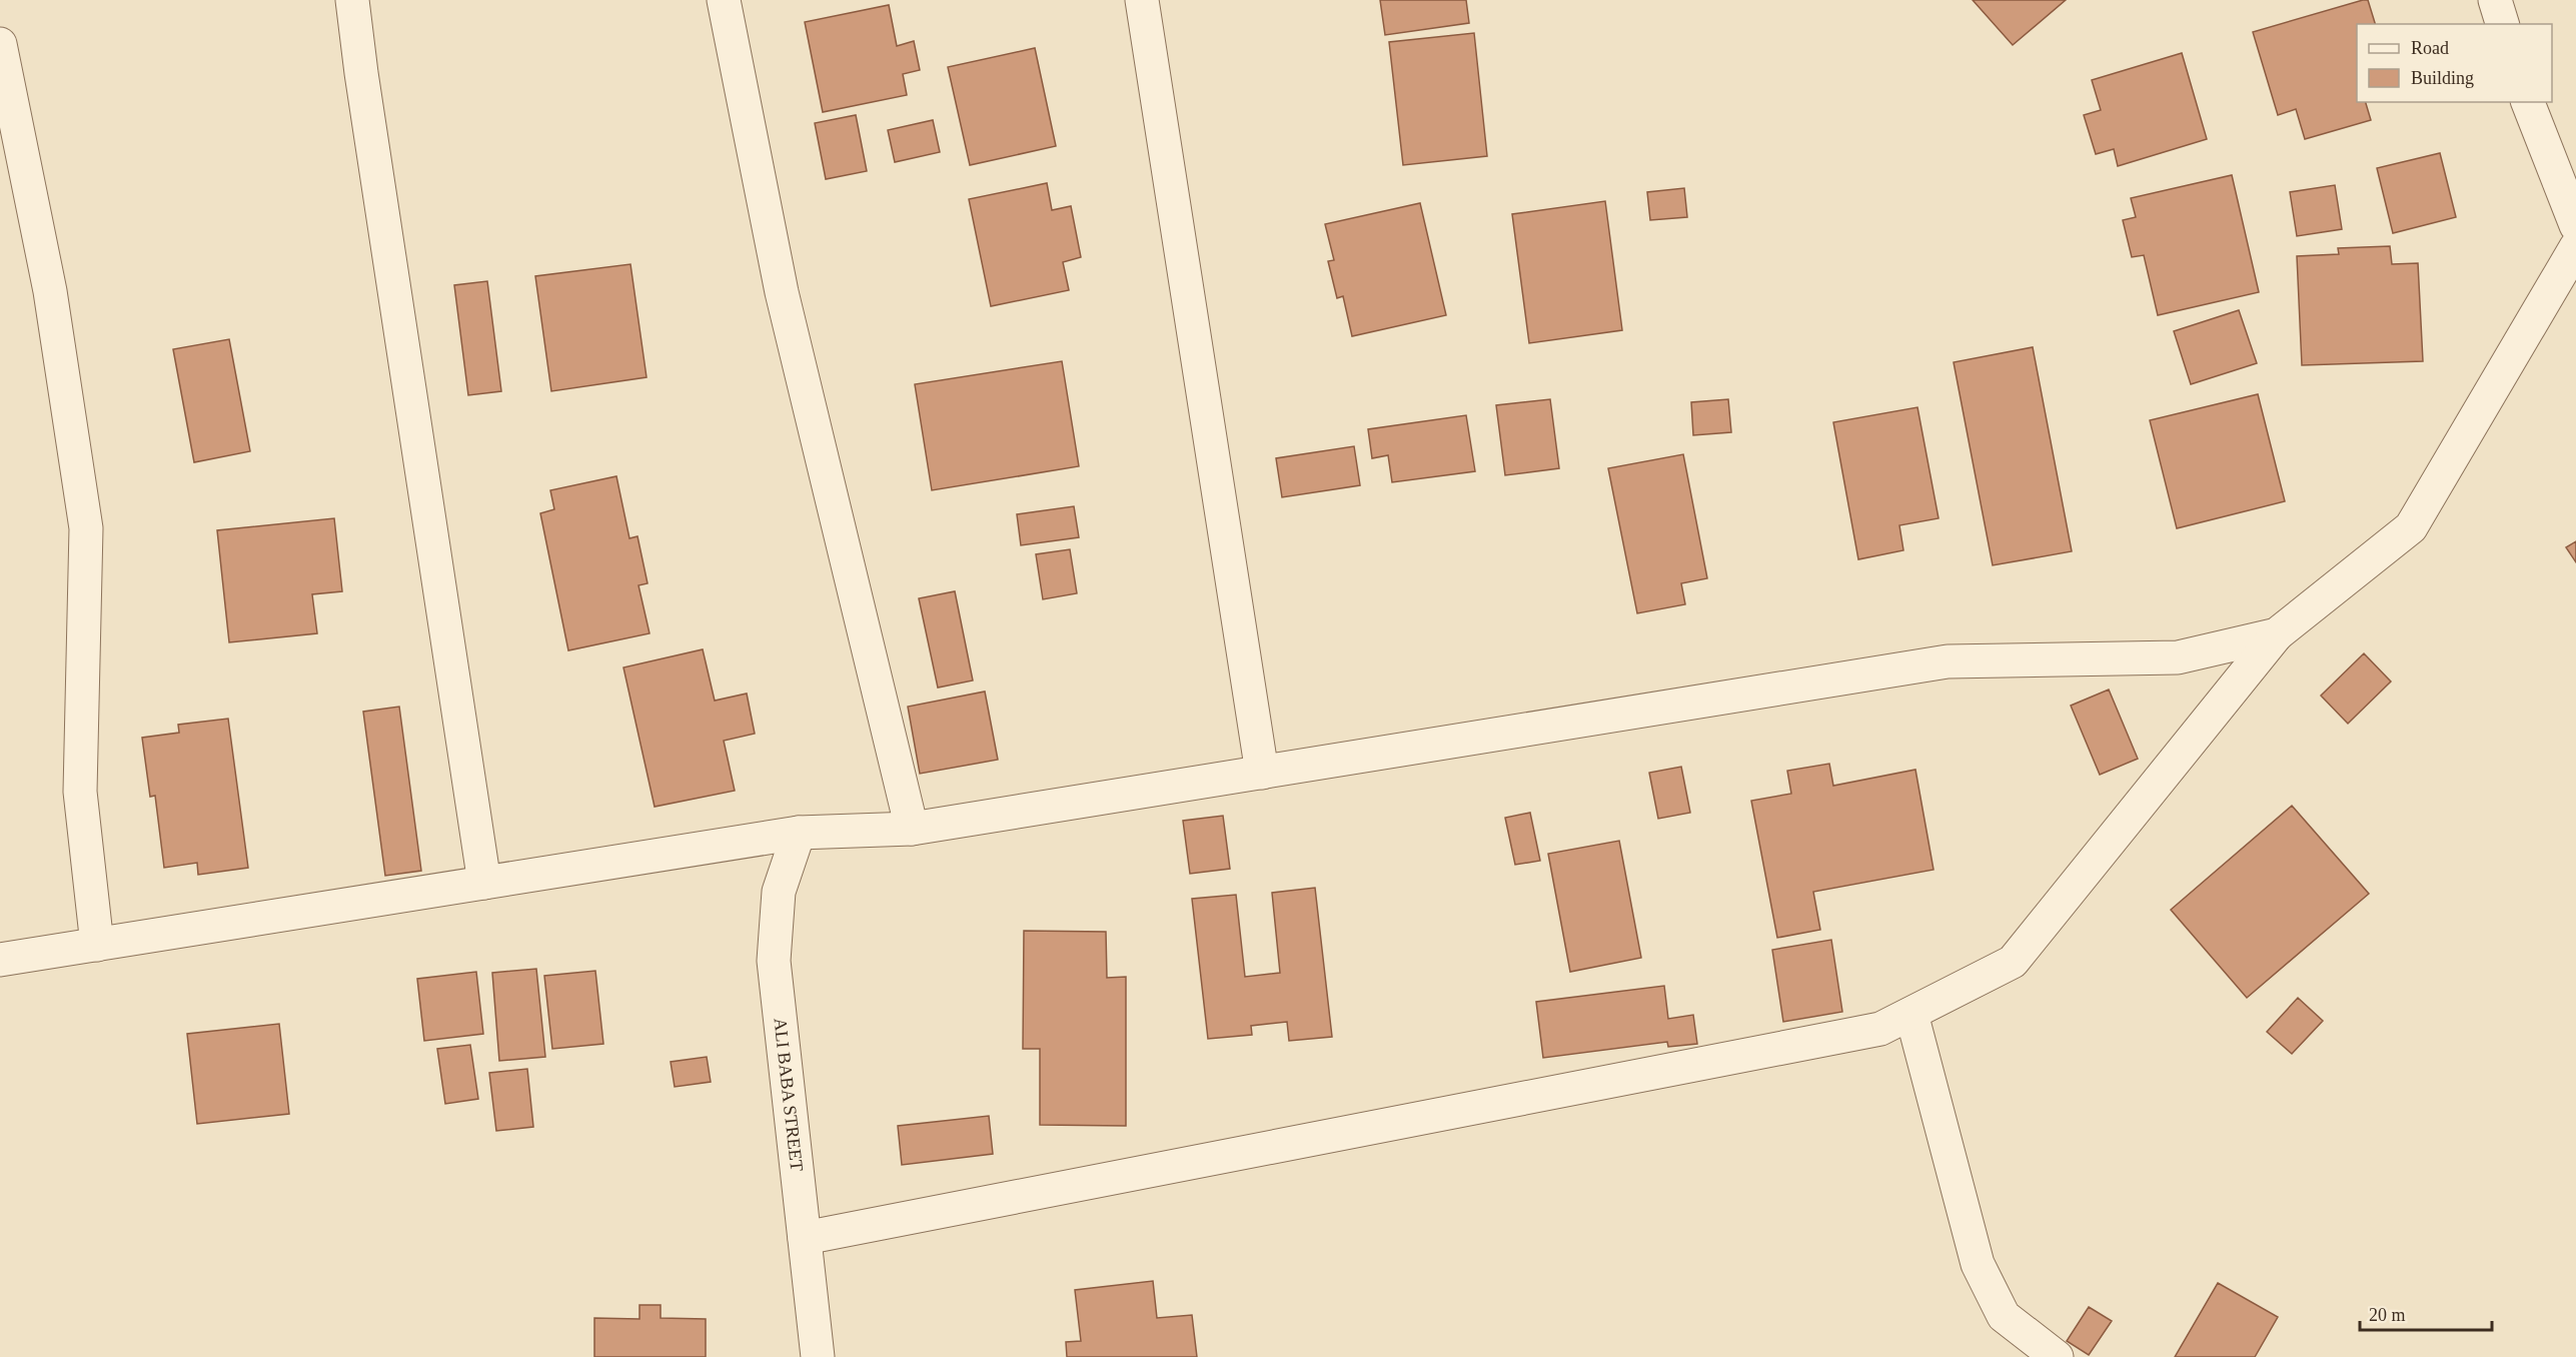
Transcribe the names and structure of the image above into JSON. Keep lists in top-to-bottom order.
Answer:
{
  "streets": {
    "street": ["ALI BABA STREET"]
  },
  "legend": ["Road", "Building"],
  "scale_bar": "20 m"
}
